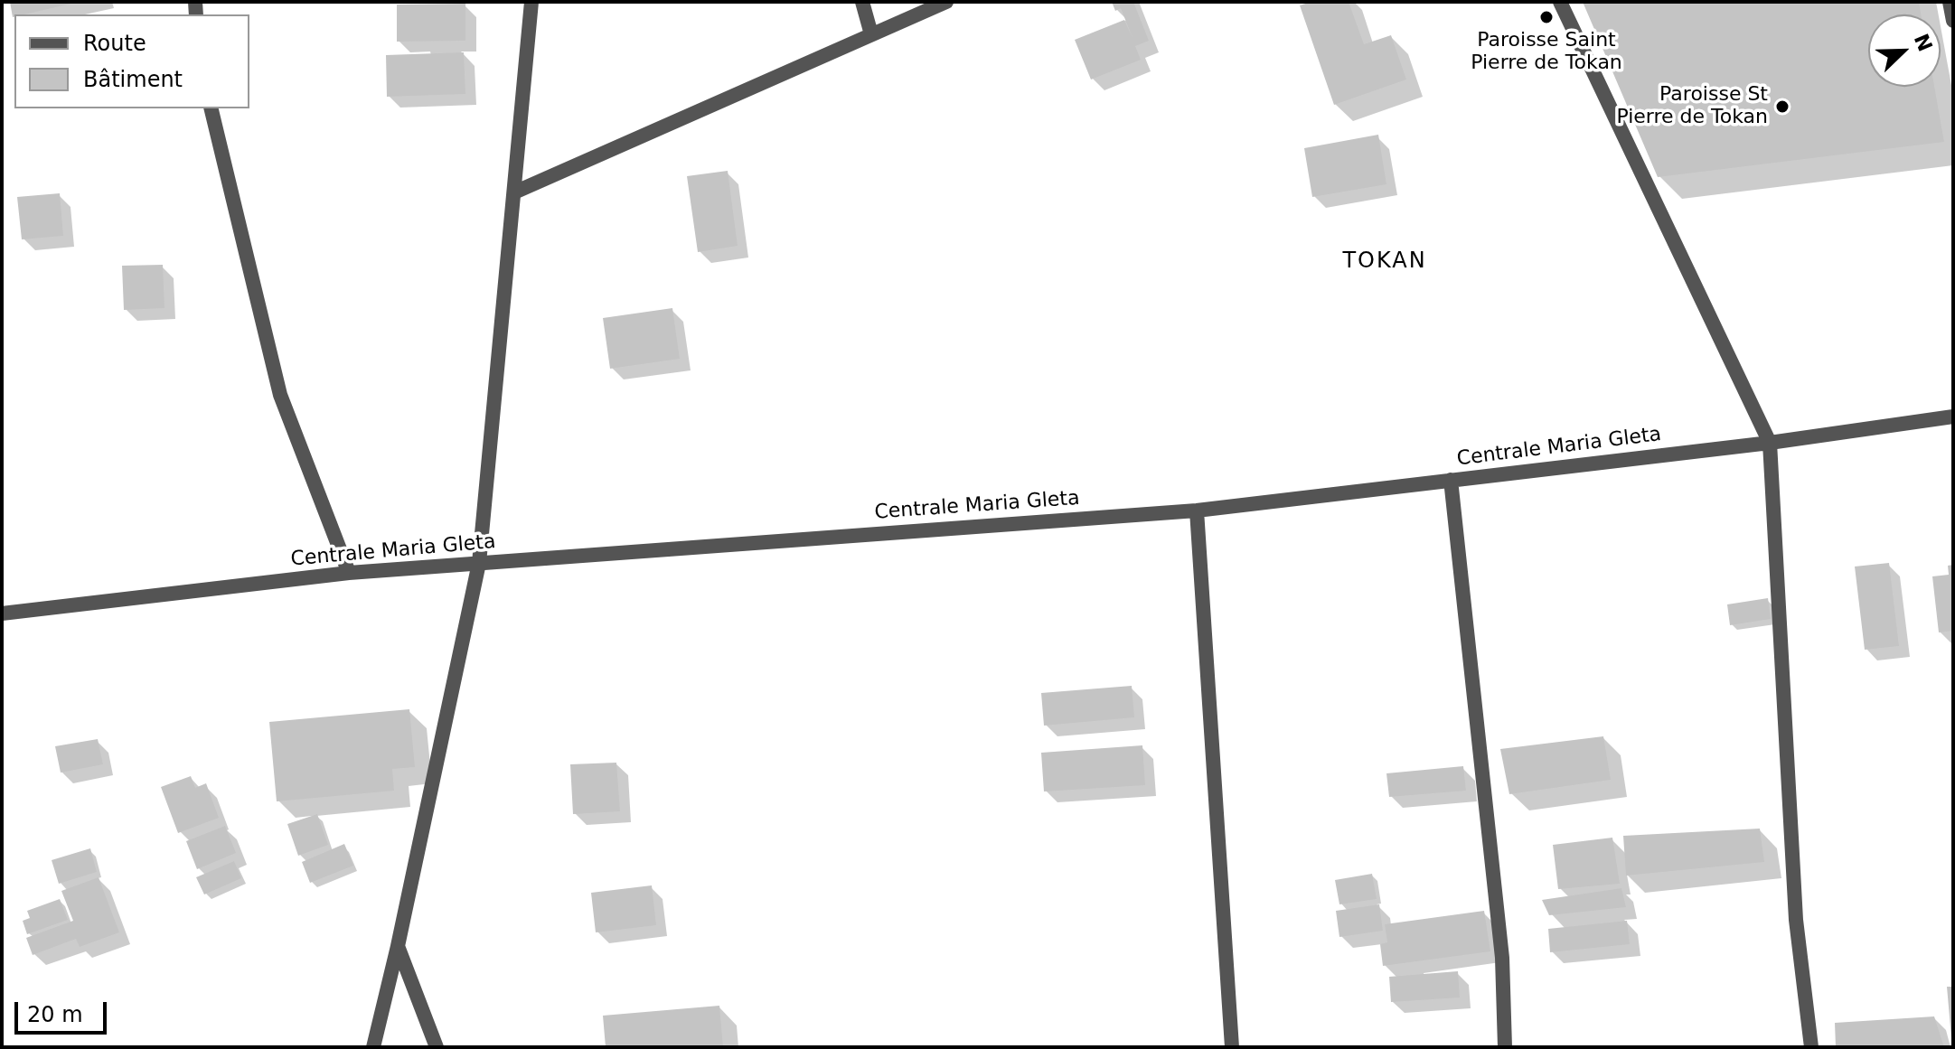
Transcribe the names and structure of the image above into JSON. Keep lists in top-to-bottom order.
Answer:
{
  "streets": {
    "street": ["Centrale Maria Gleta"]
  },
  "districts": ["TOKAN"],
  "places": ["Paroisse Saint Pierre de Tokan", "Paroisse St Pierre de Tokan"],
  "legend": ["Route", "Bâtiment"],
  "scale_bar": "20 m",
  "north": "top right"
}
